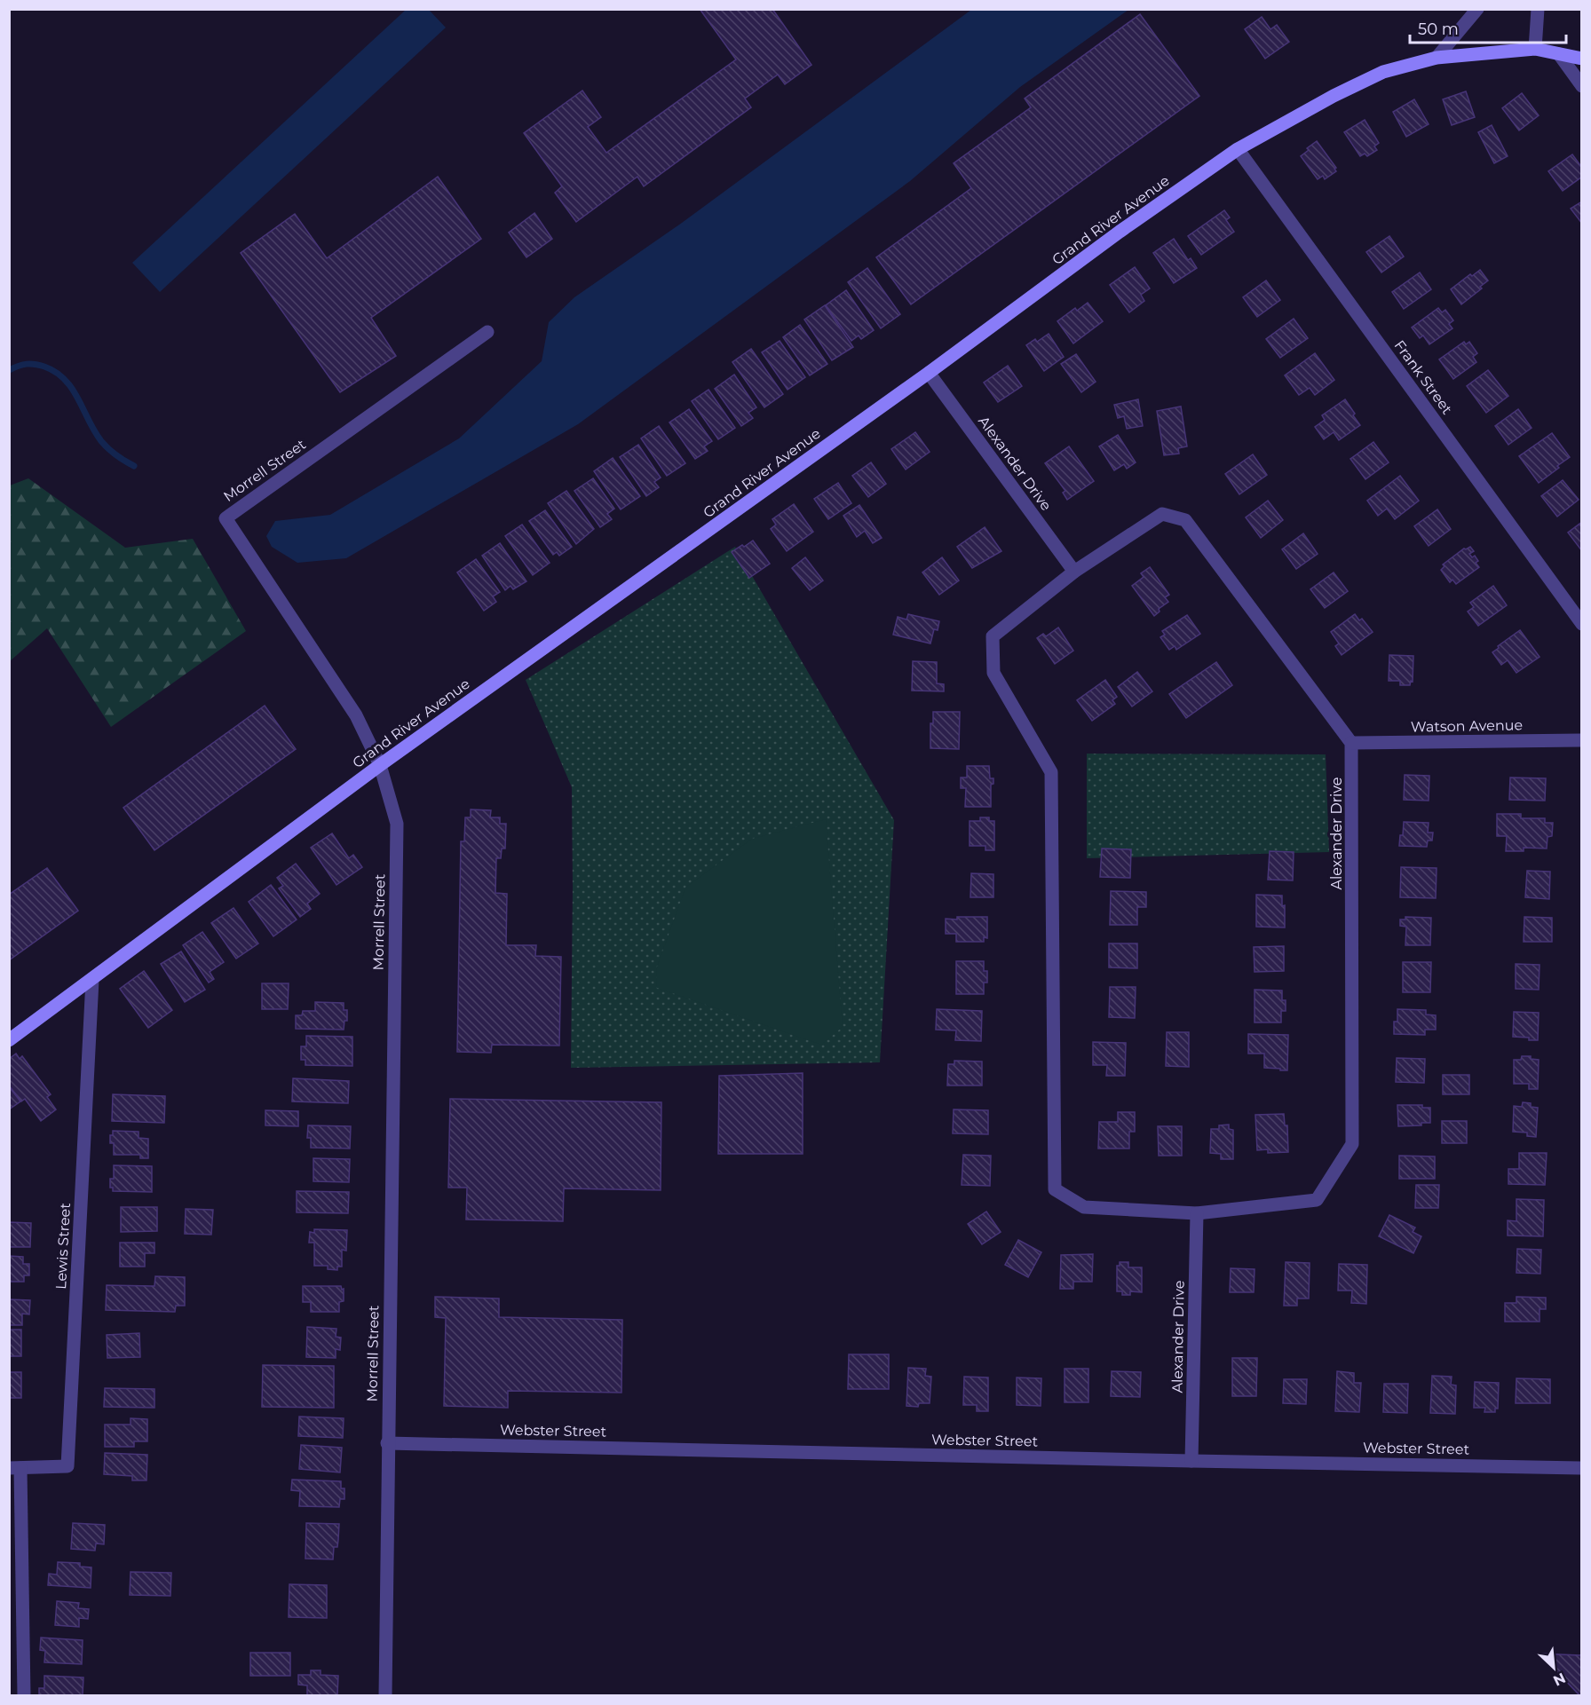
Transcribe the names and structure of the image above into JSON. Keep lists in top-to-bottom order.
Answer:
{
  "streets": {
    "street": [
      "Grand River Avenue",
      "Frank Street",
      "Alexander Drive",
      "Morrell Street",
      "Watson Avenue",
      "Lewis Street",
      "Webster Street"
    ]
  },
  "crossings": [
    ["Grand River Avenue", "Frank Street"],
    ["Grand River Avenue", "Alexander Drive"],
    ["Grand River Avenue", "Morrell Street"],
    ["Grand River Avenue", "Lewis Street"],
    ["Alexander Drive", "Watson Avenue"],
    ["Alexander Drive", "Webster Street"],
    ["Morrell Street", "Webster Street"]
  ],
  "scale_bar": "50 m",
  "north": "bottom right"
}
